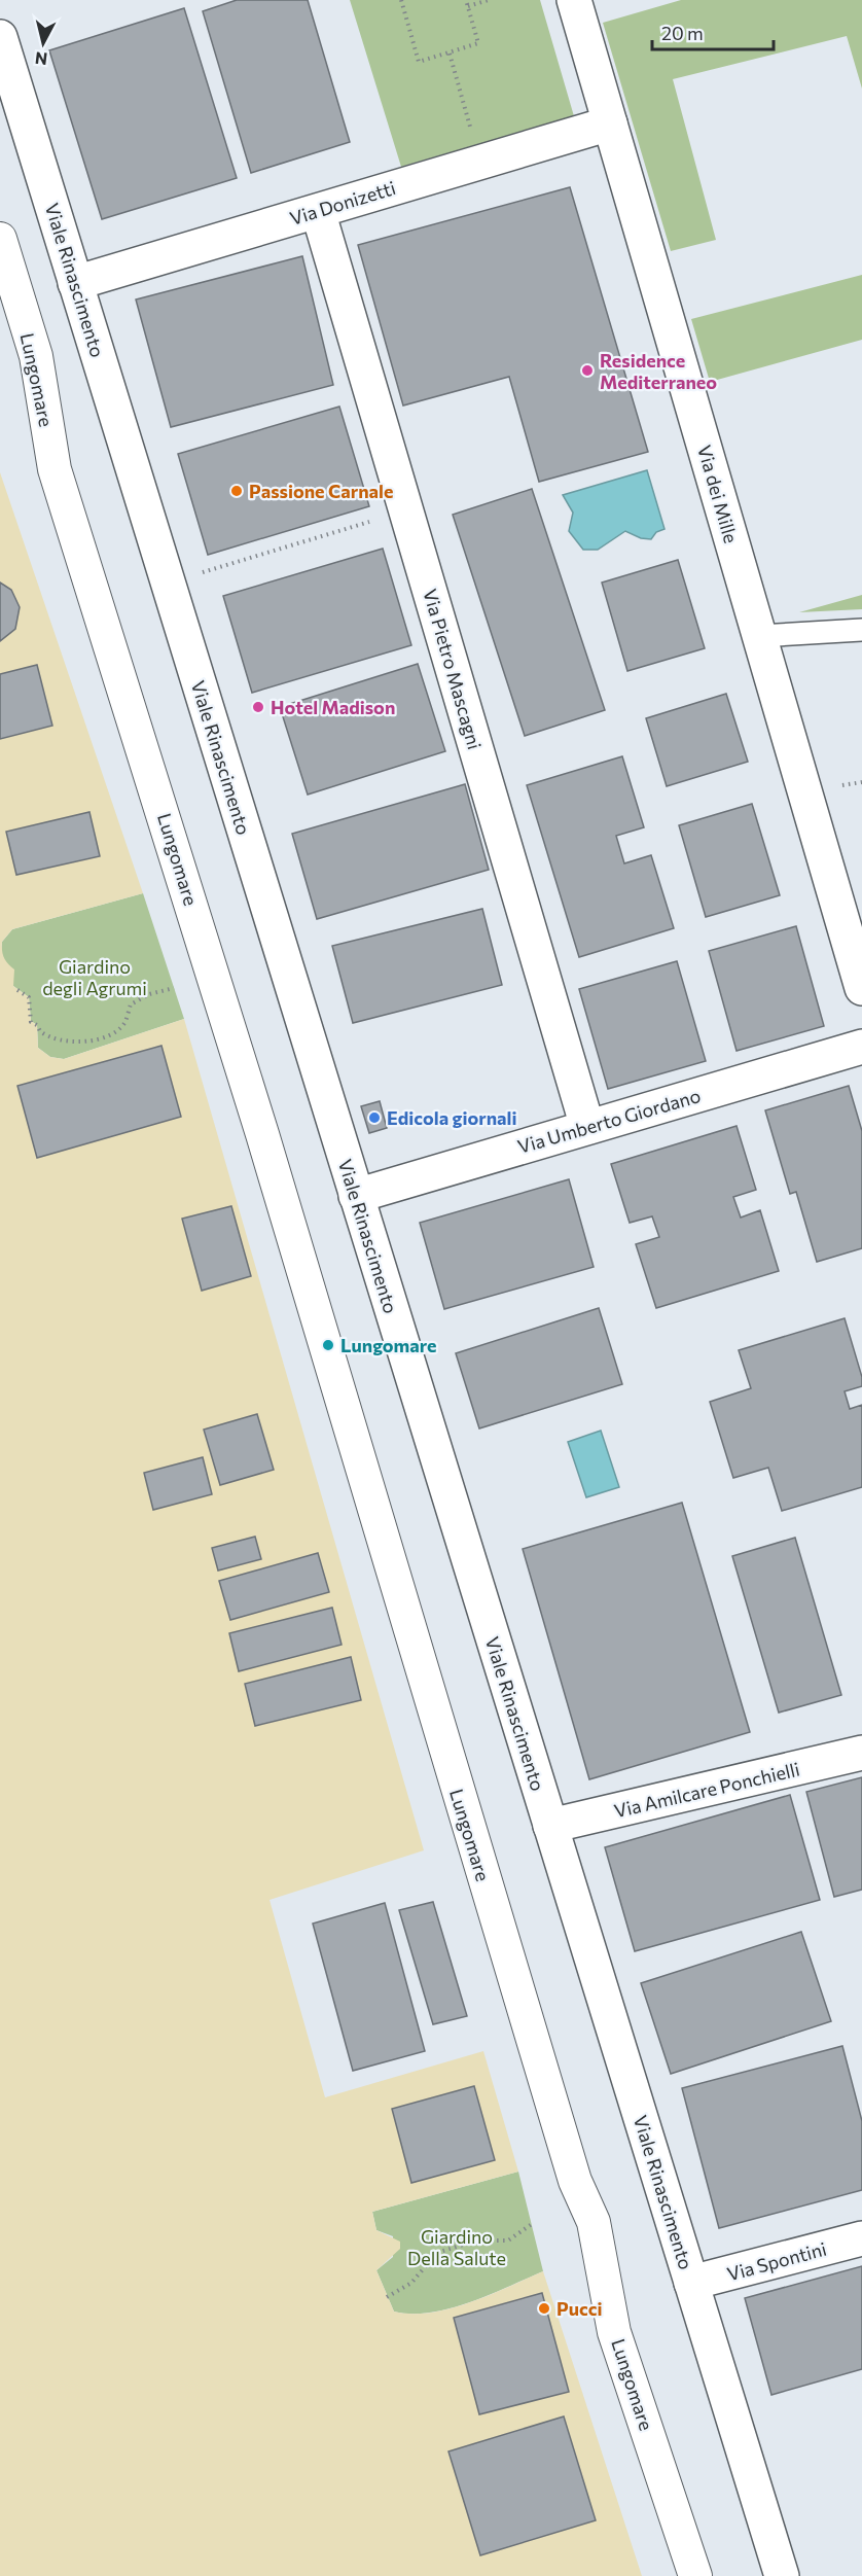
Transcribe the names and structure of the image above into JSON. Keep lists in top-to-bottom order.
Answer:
{
  "streets": {
    "street": [
      "Via Donizetti",
      "Viale Rinascimento",
      "Lungomare",
      "Via dei Mille",
      "Via Pietro Mascagni",
      "Via Umberto Giordano",
      "Via Amilcare Ponchielli",
      "Via Spontini"
    ]
  },
  "crossings": [
    ["Via Donizetti", "Viale Rinascimento"],
    ["Via Donizetti", "Via dei Mille"],
    ["Via Donizetti", "Via Pietro Mascagni"],
    ["Viale Rinascimento", "Via Umberto Giordano"],
    ["Viale Rinascimento", "Via Amilcare Ponchielli"],
    ["Viale Rinascimento", "Via Spontini"],
    ["Via Pietro Mascagni", "Via Umberto Giordano"]
  ],
  "parks": ["Giardino degli Agrumi", "Giardino Della Salute"],
  "places": [
    "Residence Mediterraneo",
    "Passione Carnale",
    "Hotel Madison",
    "Edicola giornali",
    "Lungomare",
    "Pucci"
  ],
  "scale_bar": "20 m",
  "north": "bottom"
}
